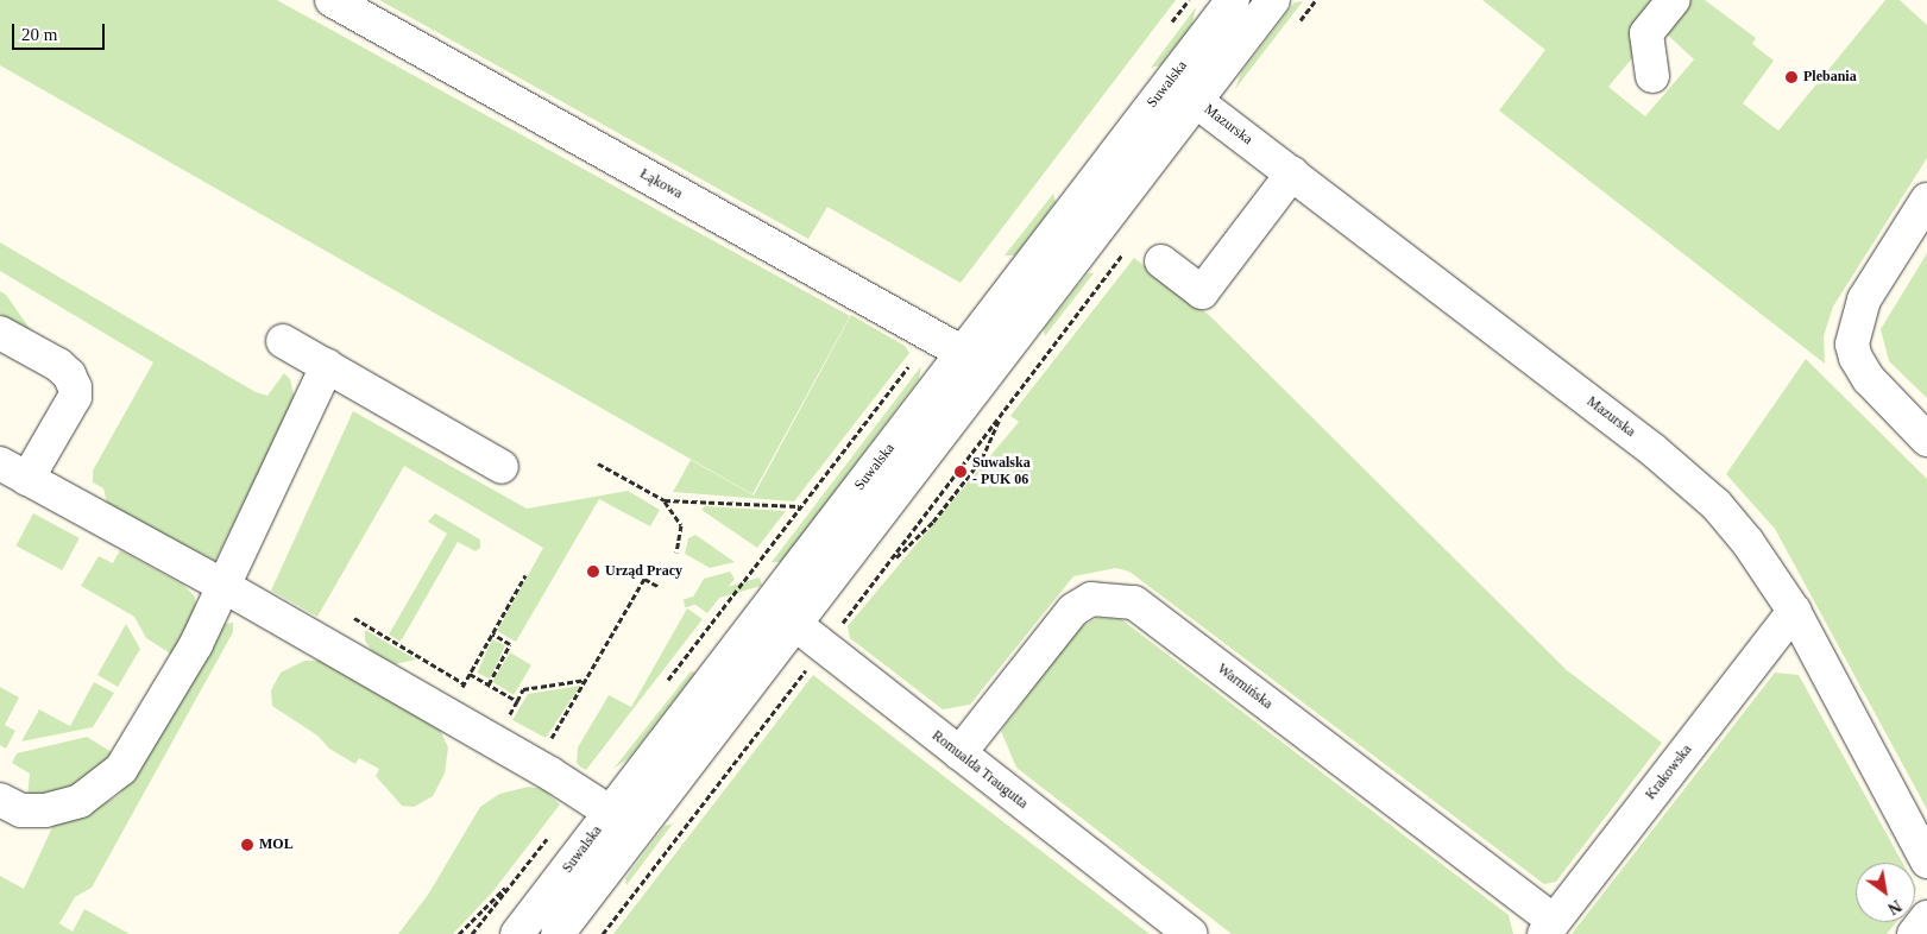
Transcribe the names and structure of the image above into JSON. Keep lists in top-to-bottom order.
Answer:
{
  "streets": {
    "street": [
      "Suwalska",
      "Mazurska",
      "Łąkowa",
      "Warmińska",
      "Romualda Traugutta",
      "Krakowska"
    ]
  },
  "crossings": [
    ["Suwalska", "Mazurska"],
    ["Suwalska", "Łąkowa"],
    ["Suwalska", "Romualda Traugutta"],
    ["Mazurska", "Krakowska"],
    ["Warmińska", "Romualda Traugutta"],
    ["Warmińska", "Krakowska"]
  ],
  "places": [
    "Plebania",
    "Suwalska - PUK 06",
    "Urząd Pracy",
    "MOL"
  ],
  "scale_bar": "20 m",
  "north": "bottom right"
}
